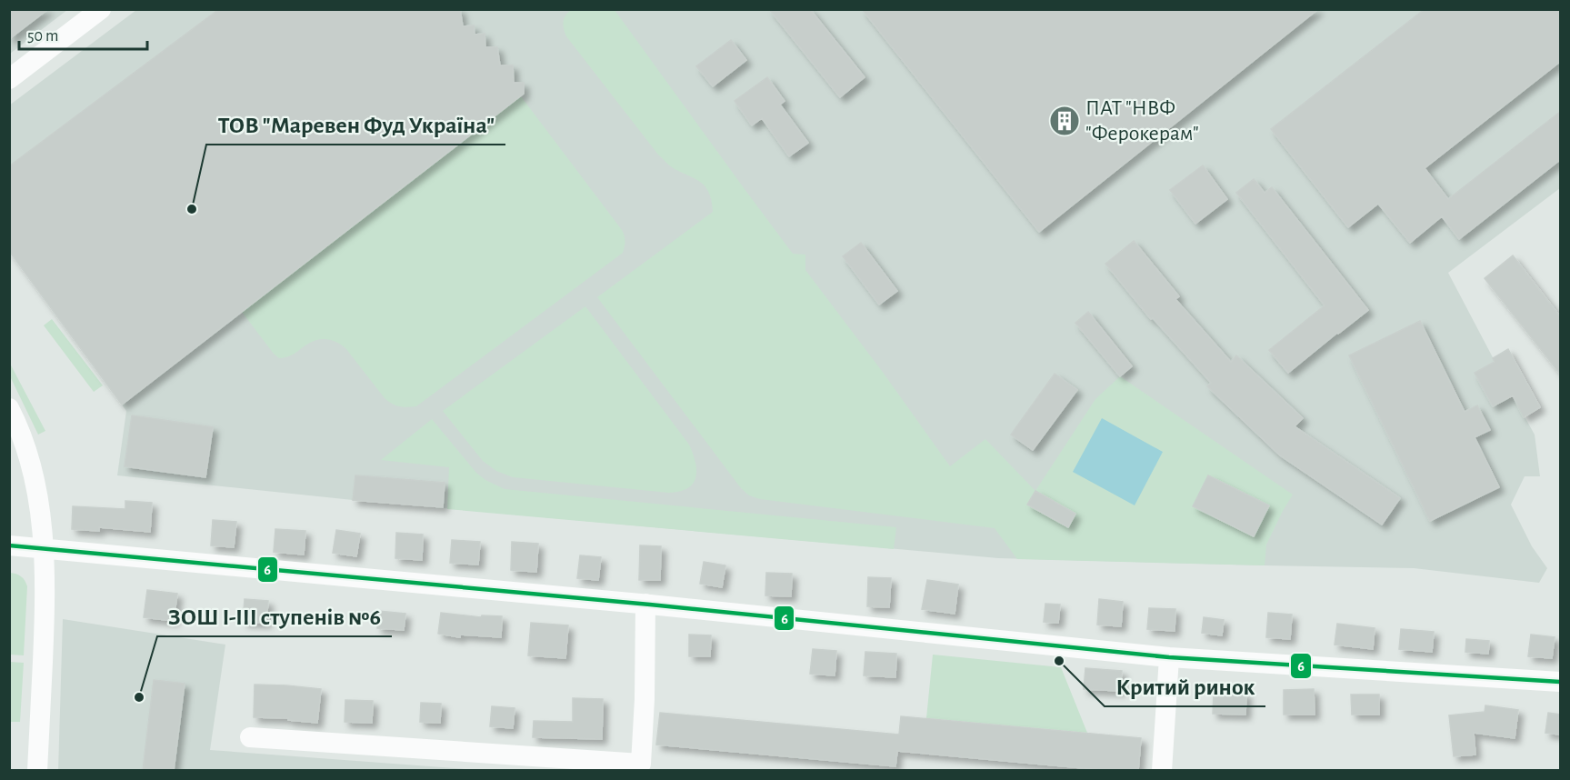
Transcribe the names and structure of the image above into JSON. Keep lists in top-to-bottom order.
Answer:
{
  "places": {
    "building": ["ПАТ \"НВФ \"Ферокерам\""],
    "other": ["ТОВ \"Маревен Фуд Україна\"", "Критий ринок", "ЗОШ І-ІІІ ступенів №6"]
  },
  "lines": ["transit line 6"],
  "scale_bar": "50 m"
}
